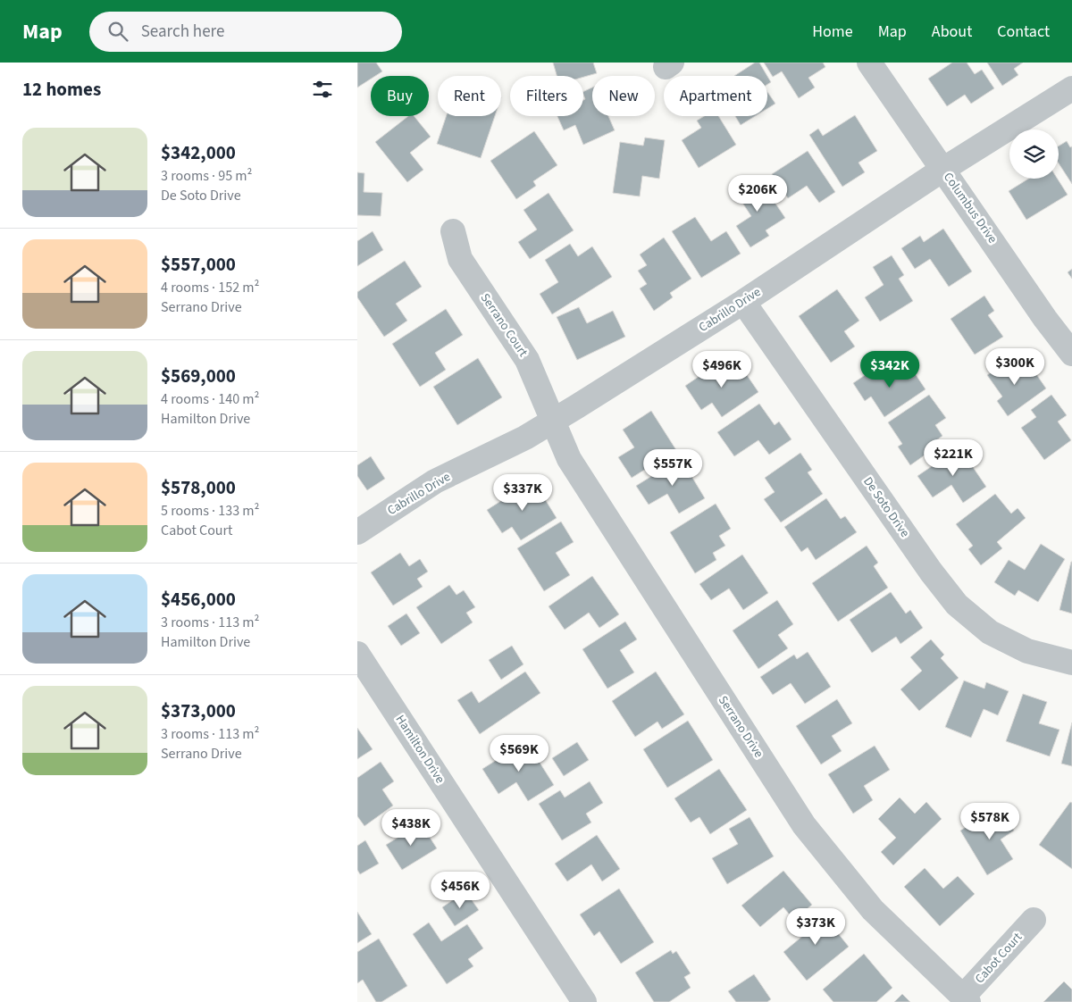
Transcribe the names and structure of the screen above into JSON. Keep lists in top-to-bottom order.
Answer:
{
  "streets": {
    "street": [
      "Columbus Drive",
      "Cabrillo Drive",
      "Serrano Court",
      "De Soto Drive",
      "Serrano Drive",
      "Hamilton Drive",
      "Cabot Court"
    ]
  },
  "crossings": [
    ["Columbus Drive", "Cabrillo Drive"],
    ["Cabrillo Drive", "Serrano Court"],
    ["Cabrillo Drive", "De Soto Drive"],
    ["Cabrillo Drive", "Serrano Drive"],
    ["Serrano Court", "Serrano Drive"],
    ["Serrano Drive", "Cabot Court"]
  ],
  "page": {
    "header": "Map",
    "search": "Search here",
    "nav": [
      "Home",
      "Map",
      "About",
      "Contact"
    ],
    "heading": "12 homes",
    "chip": [
      "Buy",
      "Rent",
      "Filters",
      "New",
      "Apartment"
    ],
    "list": [
      {
        "name": "$342,000",
        "note": "3 rooms · 95 m² · De Soto Drive"
      },
      {
        "name": "$557,000",
        "note": "4 rooms · 152 m² · Serrano Drive"
      },
      {
        "name": "$569,000",
        "note": "4 rooms · 140 m² · Hamilton Drive"
      },
      {
        "name": "$578,000",
        "note": "5 rooms · 133 m² · Cabot Court"
      },
      {
        "name": "$456,000",
        "note": "3 rooms · 113 m² · Hamilton Drive"
      },
      {
        "name": "$373,000",
        "note": "3 rooms · 113 m² · Serrano Drive"
      }
    ],
    "price": [
      "$206K",
      "$300K",
      "$496K",
      "$342K",
      "$221K",
      "$557K",
      "$337K",
      "$569K",
      "$578K",
      "$438K",
      "$456K",
      "$373K"
    ]
  }
}
